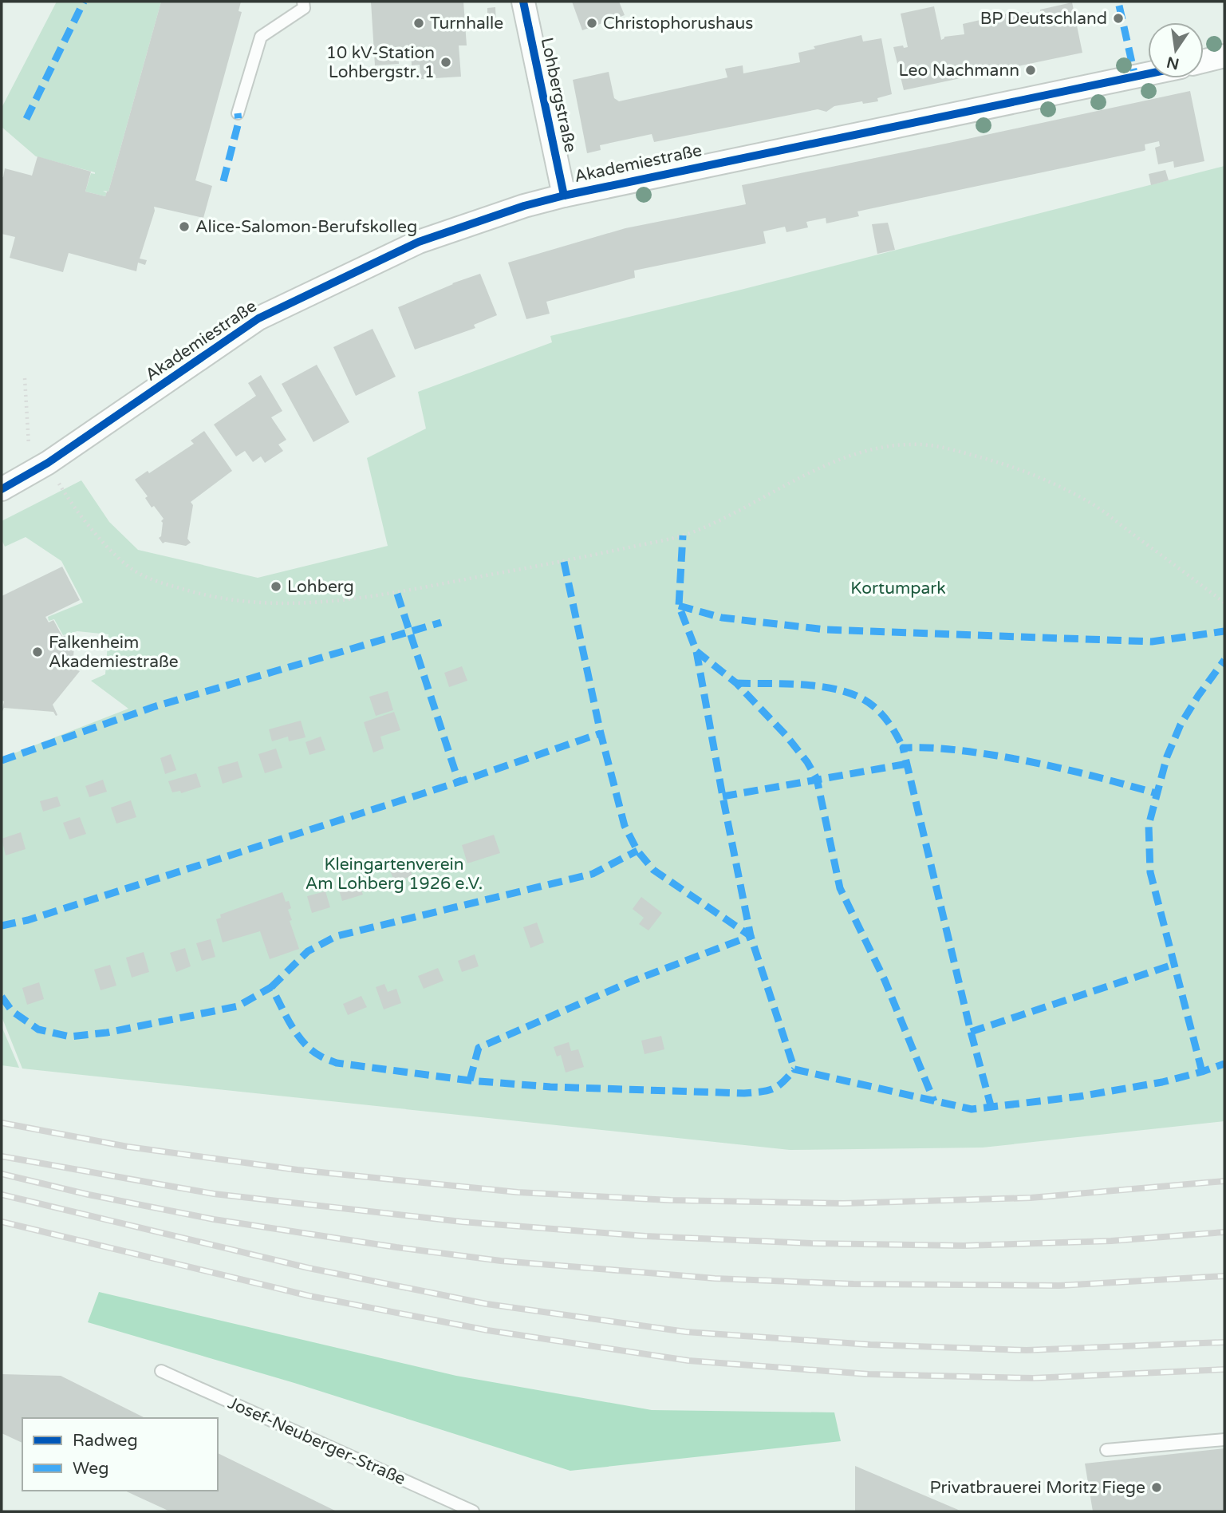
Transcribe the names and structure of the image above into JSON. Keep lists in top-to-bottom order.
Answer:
{
  "streets": {
    "street": ["Lohbergstraße", "Akademiestraße"],
    "lane": ["Josef-Neuberger-Straße"]
  },
  "crossings": [
    ["Lohbergstraße", "Akademiestraße"]
  ],
  "parks": ["Kortumpark", "Kleingartenverein Am Lohberg 1926 e.V."],
  "places": [
    "BP Deutschland",
    "Turnhalle",
    "Christophorushaus",
    "10 kV-Station Lohbergstr. 1",
    "Leo Nachmann",
    "Alice-Salomon-Berufskolleg",
    "Lohberg",
    "Falkenheim Akademiestraße",
    "Privatbrauerei Moritz Fiege"
  ],
  "legend": ["Radweg", "Weg"],
  "north": "bottom"
}
